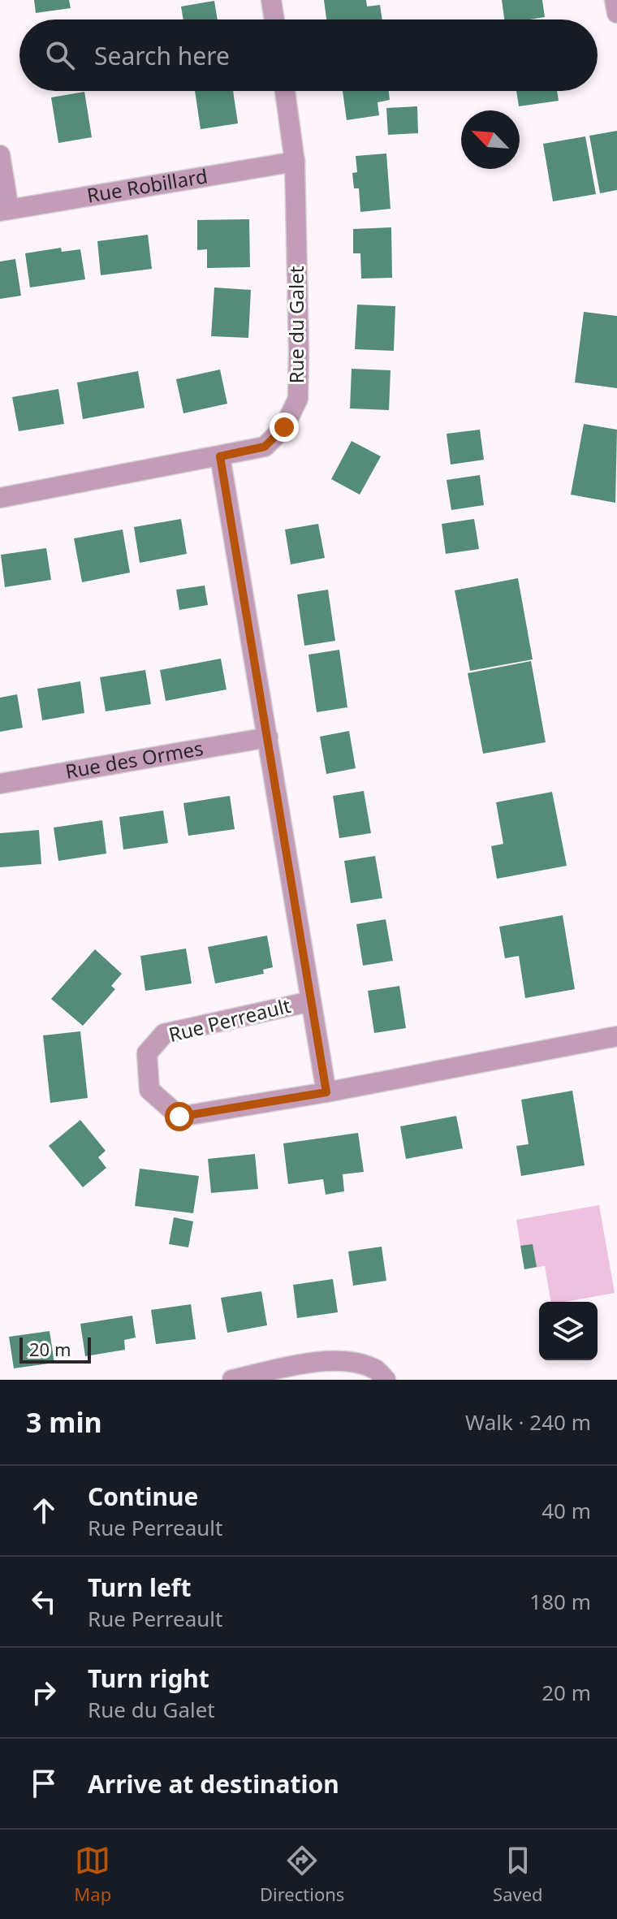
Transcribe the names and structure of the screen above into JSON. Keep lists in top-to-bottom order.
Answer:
{
  "streets": {
    "street": [
      "Rue Robillard",
      "Rue du Galet",
      "Rue des Ormes",
      "Rue Perreault"
    ]
  },
  "crossings": [
    ["Rue Robillard", "Rue du Galet"],
    ["Rue du Galet", "Rue Perreault"],
    ["Rue des Ormes", "Rue Perreault"]
  ],
  "scale_bar": "20 m",
  "north": "top left",
  "page": {
    "search": "Search here",
    "scale": "20 m",
    "heading": ["3 min", "Walk · 240 m"],
    "list": [
      ["Continue", "Rue Perreault", "40 m"],
      ["Turn left", "Rue Perreault", "180 m"],
      ["Turn right", "Rue du Galet", "20 m"],
      "Arrive at destination"
    ],
    "nav": ["Map", "Directions", "Saved"]
  }
}
